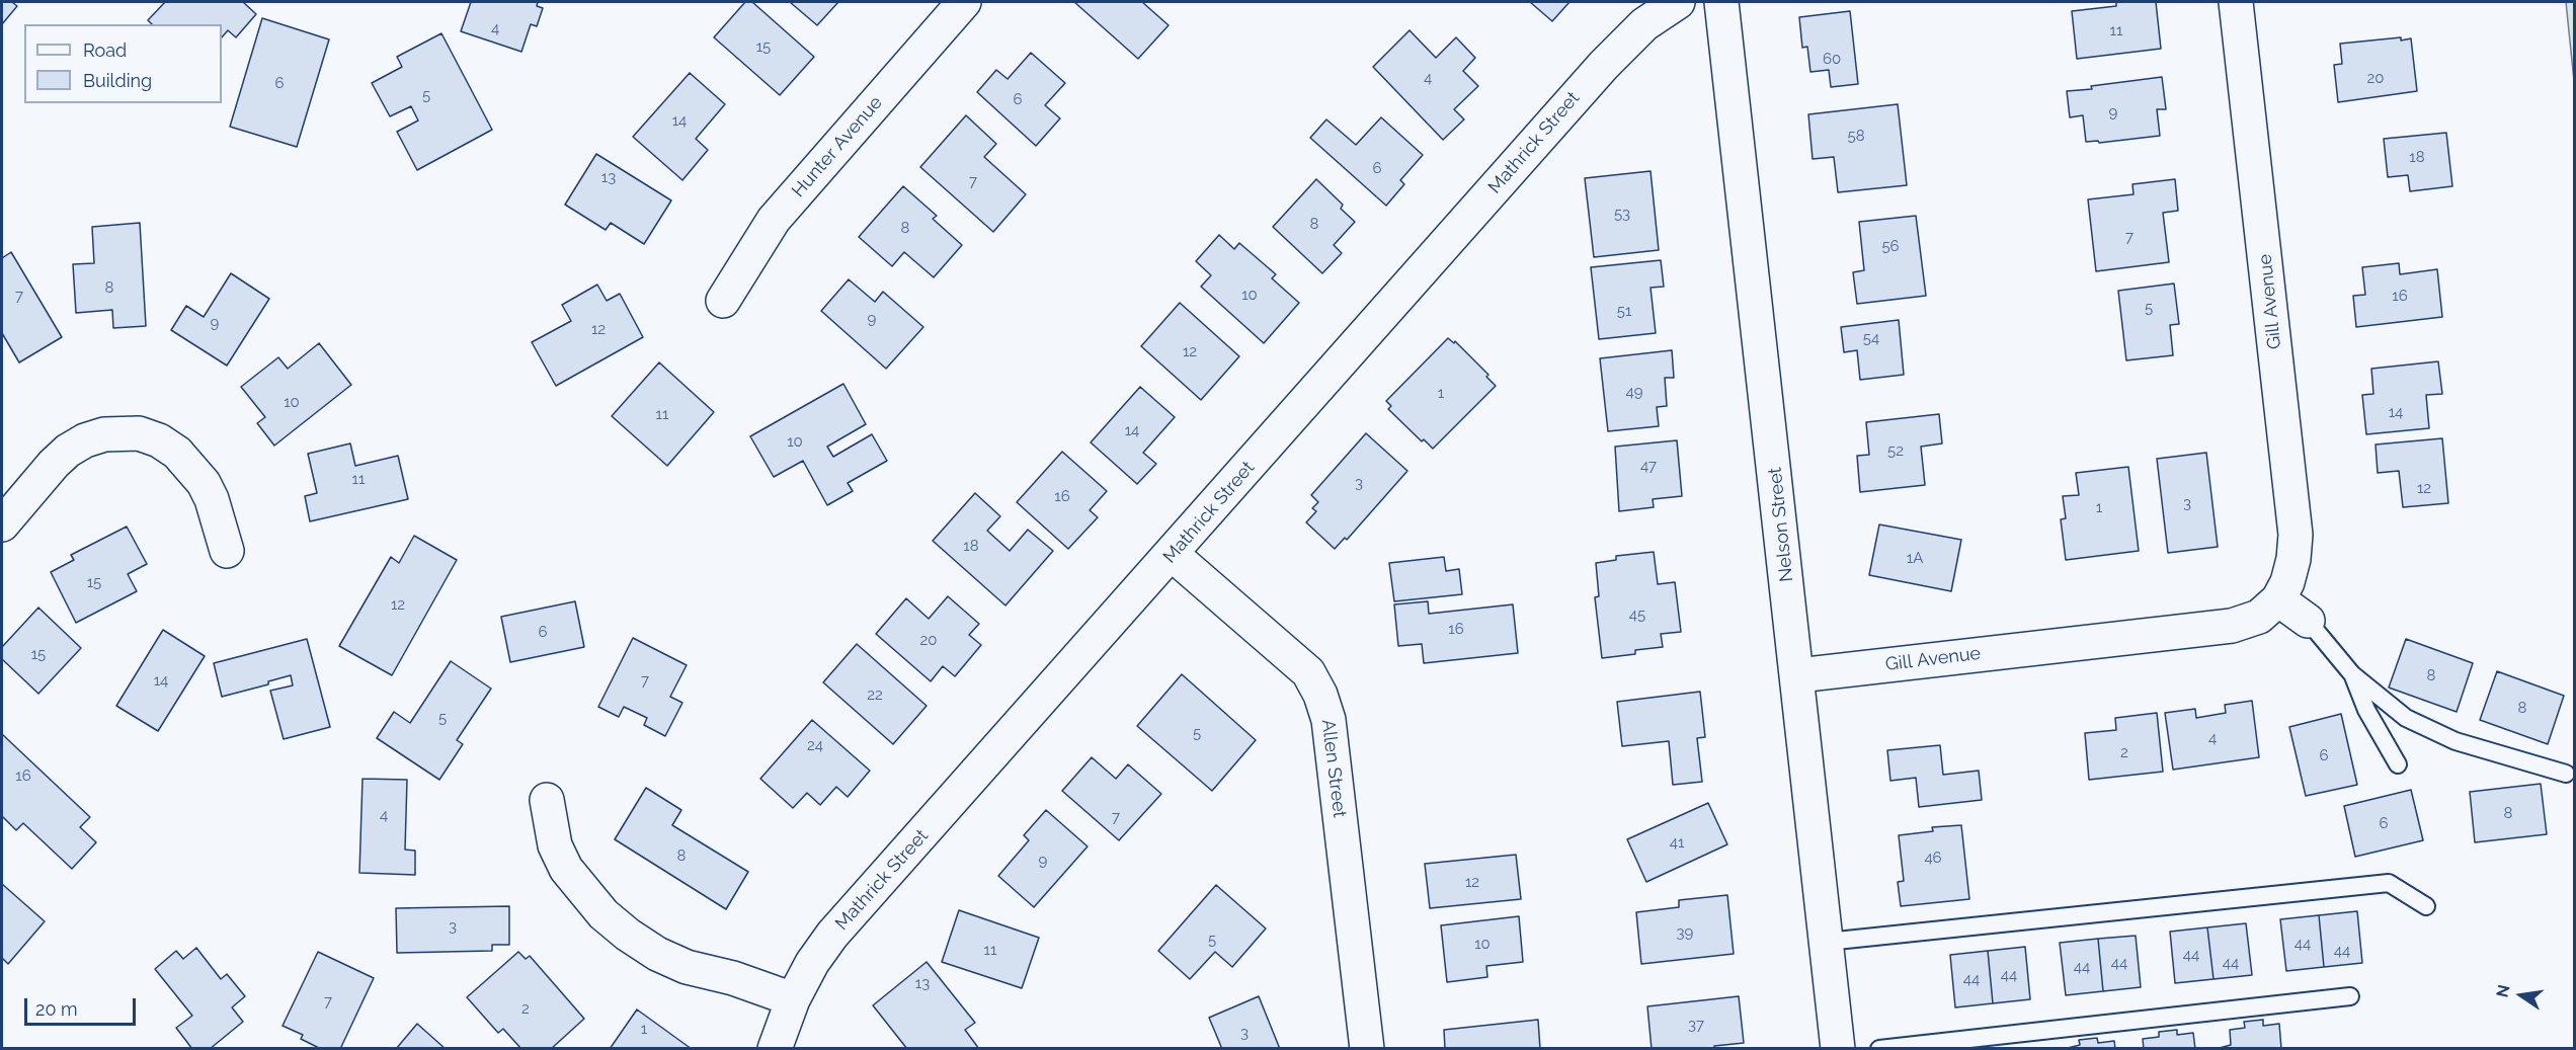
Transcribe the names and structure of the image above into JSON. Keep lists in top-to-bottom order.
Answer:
{
  "streets": {
    "street": [
      "Mathrick Street",
      "Hunter Avenue",
      "Gill Avenue",
      "Nelson Street",
      "Allen Street"
    ]
  },
  "crossings": [
    ["Mathrick Street", "Allen Street"],
    ["Gill Avenue", "Nelson Street"]
  ],
  "house_numbers": [
    "4",
    "11",
    "15",
    "60",
    "4",
    "20",
    "6",
    "5",
    "6",
    "9",
    "14",
    "58",
    "18",
    "6",
    "13",
    "7",
    "53",
    "8",
    "8",
    "7",
    "56",
    "8",
    "10",
    "7",
    "16",
    "5",
    "51",
    "9",
    "9",
    "12",
    "54",
    "12",
    "49",
    "1",
    "10",
    "14",
    "11",
    "14",
    "10",
    "52",
    "47",
    "11",
    "3",
    "12",
    "16",
    "3",
    "1",
    "18",
    "1A",
    "15",
    "12",
    "45",
    "16",
    "6",
    "20",
    "15",
    "8",
    "14",
    "7",
    "22",
    "8",
    "5",
    "5",
    "4",
    "24",
    "2",
    "6",
    "16",
    "8",
    "4",
    "7",
    "6",
    "41",
    "8",
    "46",
    "9",
    "12",
    "3",
    "39",
    "5",
    "10",
    "44",
    "11",
    "44",
    "44",
    "44",
    "44",
    "44",
    "44",
    "44",
    "13",
    "7",
    "2",
    "37",
    "1",
    "3"
  ],
  "legend": ["Road", "Building"],
  "scale_bar": "20 m",
  "north": "left"
}
